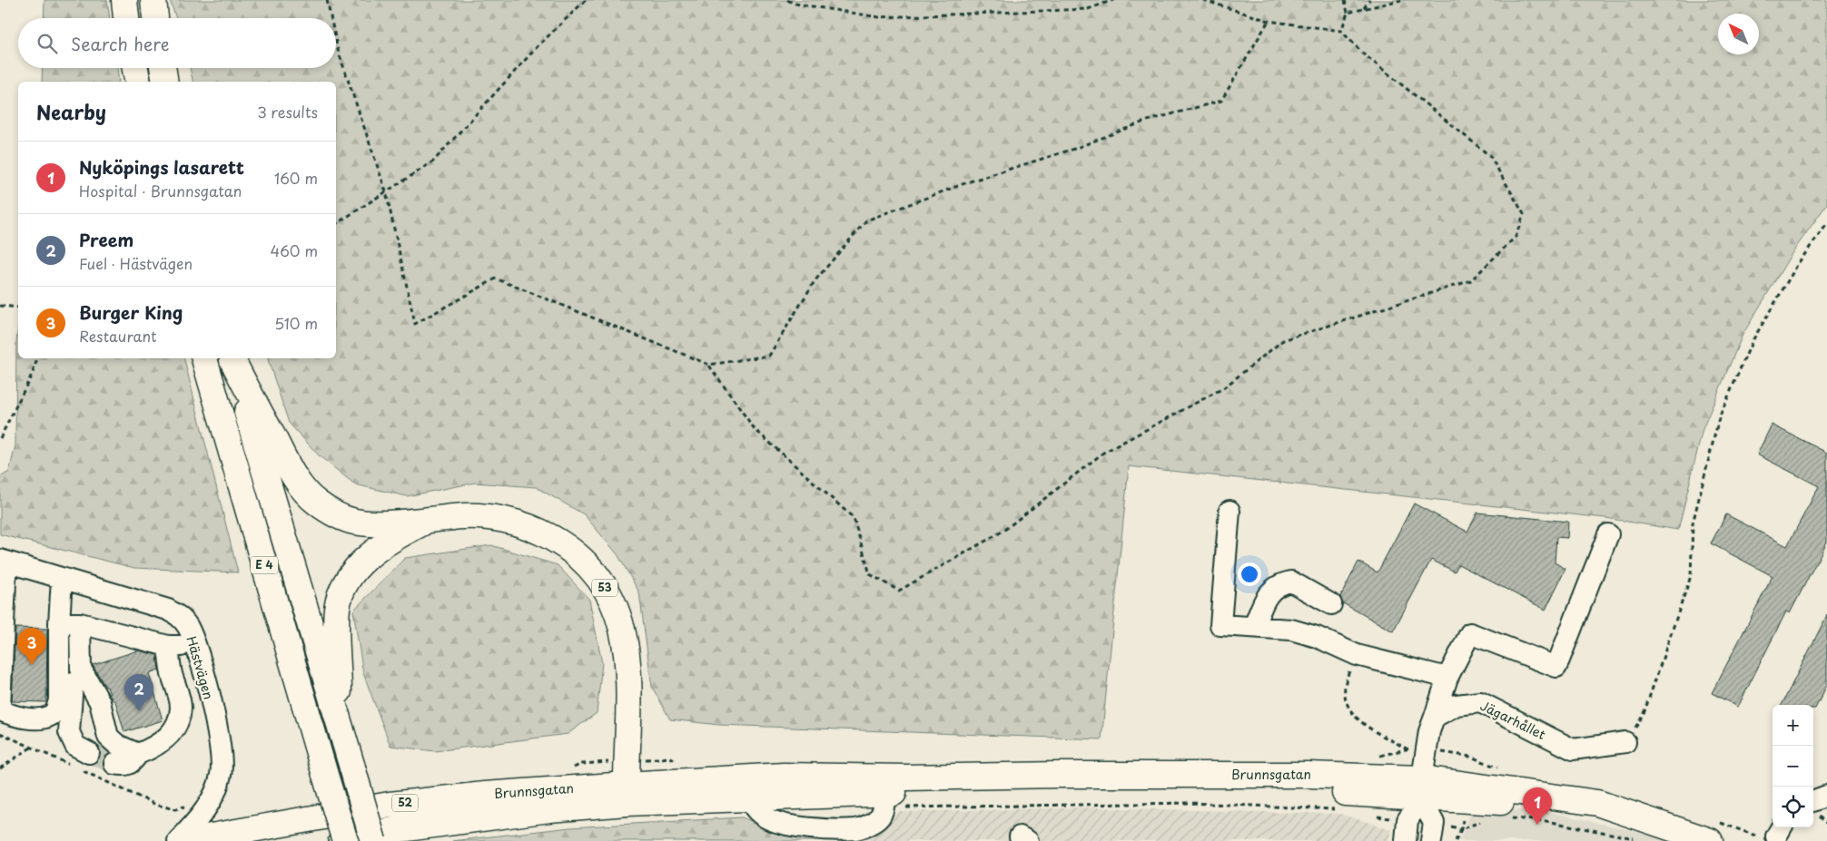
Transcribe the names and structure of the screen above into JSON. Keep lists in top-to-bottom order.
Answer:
{
  "streets": {
    "main road": [
      "E 4",
      "53",
      "Brunnsgatan",
      "52"
    ],
    "street": ["Hästvägen", "Jägarhållet"]
  },
  "crossings": [
    ["E 4", "53"],
    ["53", "Brunnsgatan"]
  ],
  "north": "top left",
  "page": {
    "search": "Search here",
    "heading": ["Nearby", "3 results"],
    "list": [
      {
        "mark": "1",
        "name": "Nyköpings lasarett",
        "note": "Hospital · Brunnsgatan",
        "value": "160 m"
      },
      {
        "mark": "2",
        "name": "Preem",
        "note": "Fuel · Hästvägen",
        "value": "460 m"
      },
      {
        "mark": "3",
        "name": "Burger King",
        "note": "Restaurant",
        "value": "510 m"
      }
    ],
    "pins": ["3", "2", "1"],
    "map_buttons": ["+", "−"]
  }
}
